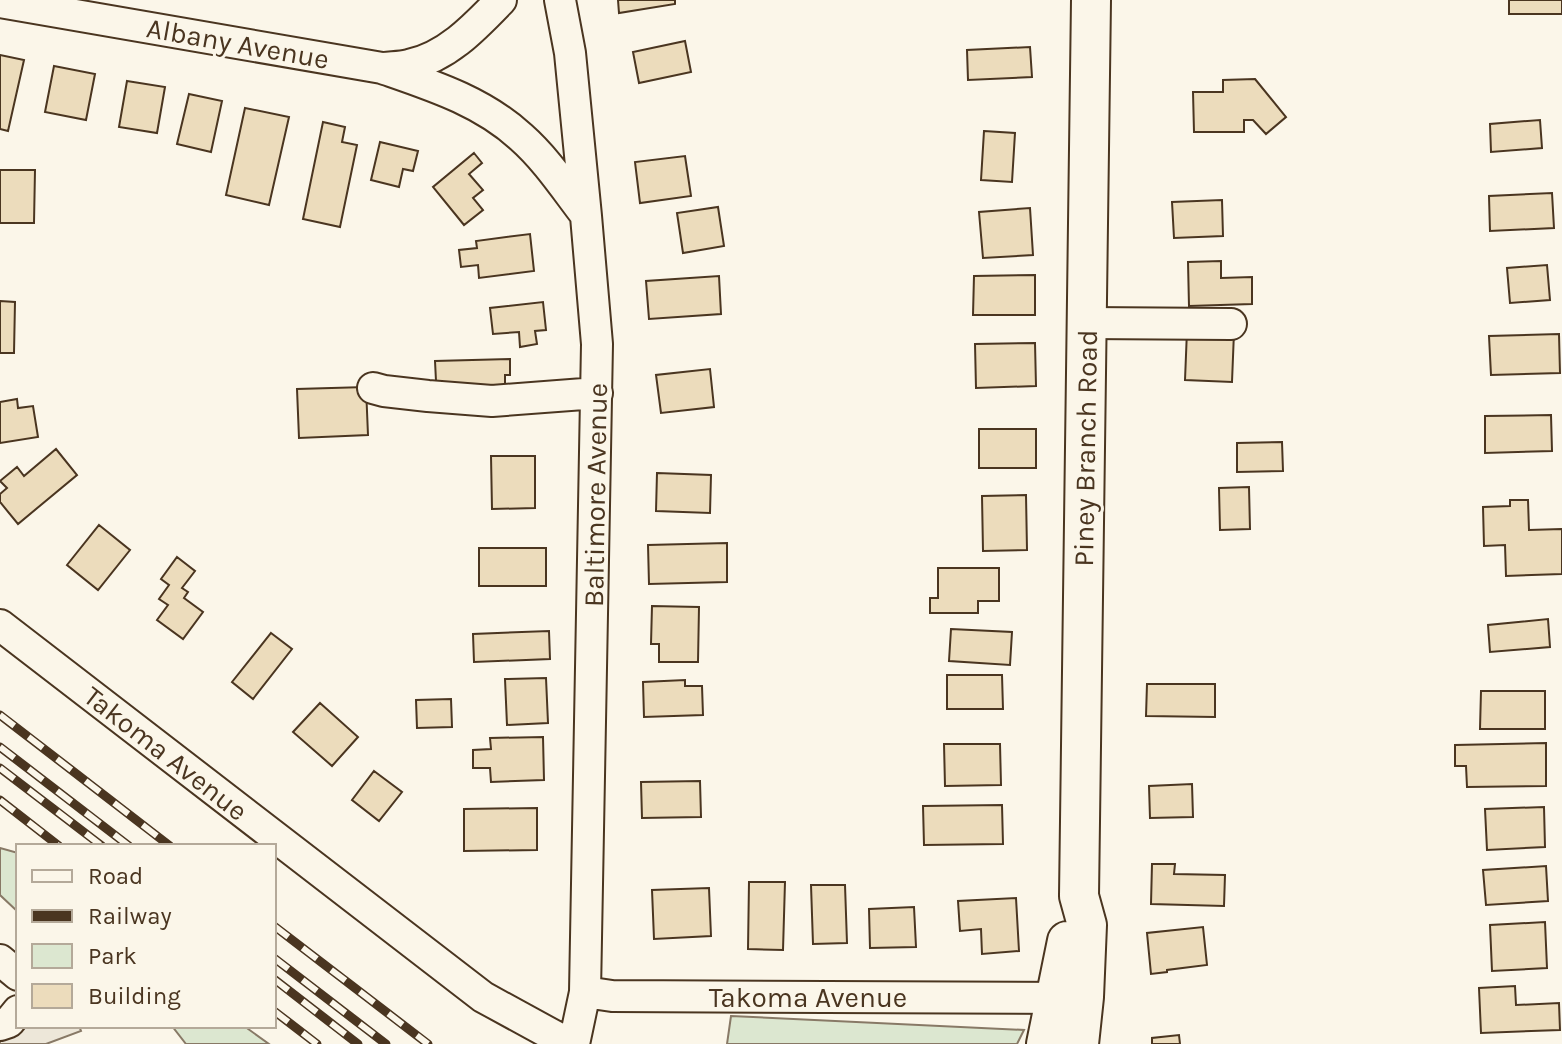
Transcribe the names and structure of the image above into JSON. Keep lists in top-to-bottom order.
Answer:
{
  "streets": {
    "main road": ["Piney Branch Road"],
    "street": ["Albany Avenue", "Baltimore Avenue", "Takoma Avenue"]
  },
  "crossings": [
    ["Albany Avenue", "Baltimore Avenue"],
    ["Piney Branch Road", "Takoma Avenue"],
    ["Baltimore Avenue", "Takoma Avenue"]
  ],
  "legend": [
    "Road",
    "Railway",
    "Park",
    "Building"
  ]
}
